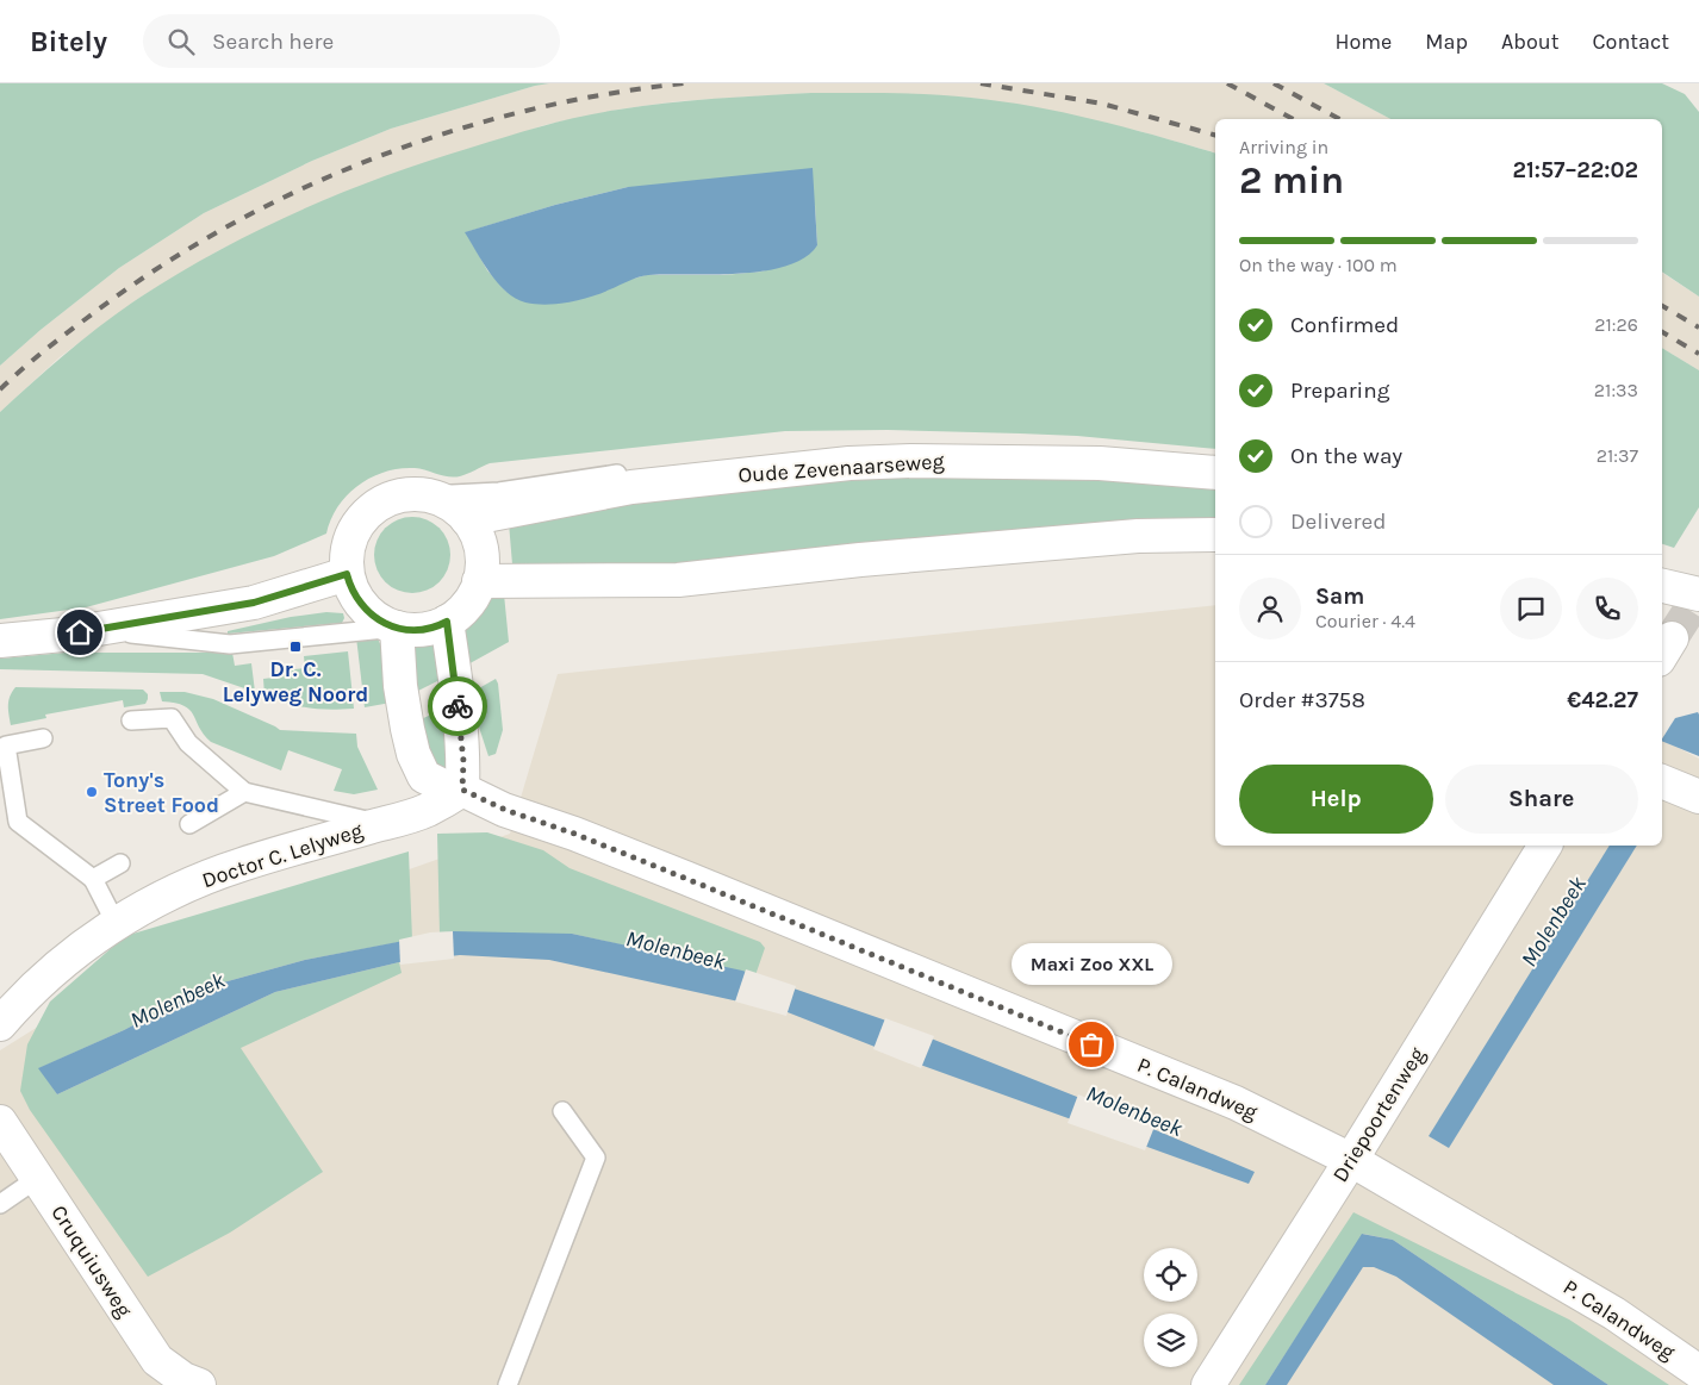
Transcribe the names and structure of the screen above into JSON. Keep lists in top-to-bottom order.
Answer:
{
  "streets": {
    "street": [
      "Oude Zevenaarseweg",
      "Doctor C. Lelyweg",
      "P. Calandweg",
      "Driepoortenweg",
      "Cruquiusweg"
    ]
  },
  "crossings": [
    ["Oude Zevenaarseweg", "P. Calandweg"],
    ["Doctor C. Lelyweg", "P. Calandweg"],
    ["P. Calandweg", "Driepoortenweg"]
  ],
  "water": ["Molenbeek"],
  "places": {
    "transit": ["Dr. C. Lelyweg Noord"],
    "other": ["Tony's Street Food", "Maxi Zoo XXL"]
  },
  "page": {
    "header": "Bitely",
    "search": "Search here",
    "nav": [
      "Home",
      "Map",
      "About",
      "Contact"
    ],
    "heading": ["2 min", "Arriving in", "21:57–22:02"],
    "panel": [
      "Sam",
      "Courier · 4.4",
      "Order #3758",
      "€42.27"
    ],
    "bar": "On the way · 100 m",
    "list": [
      ["Confirmed", "21:26"],
      ["Preparing", "21:33"],
      ["On the way", "21:37"],
      "Delivered"
    ],
    "buttons": ["Help", "Share"],
    "bubble": "Maxi Zoo XXL"
  }
}
